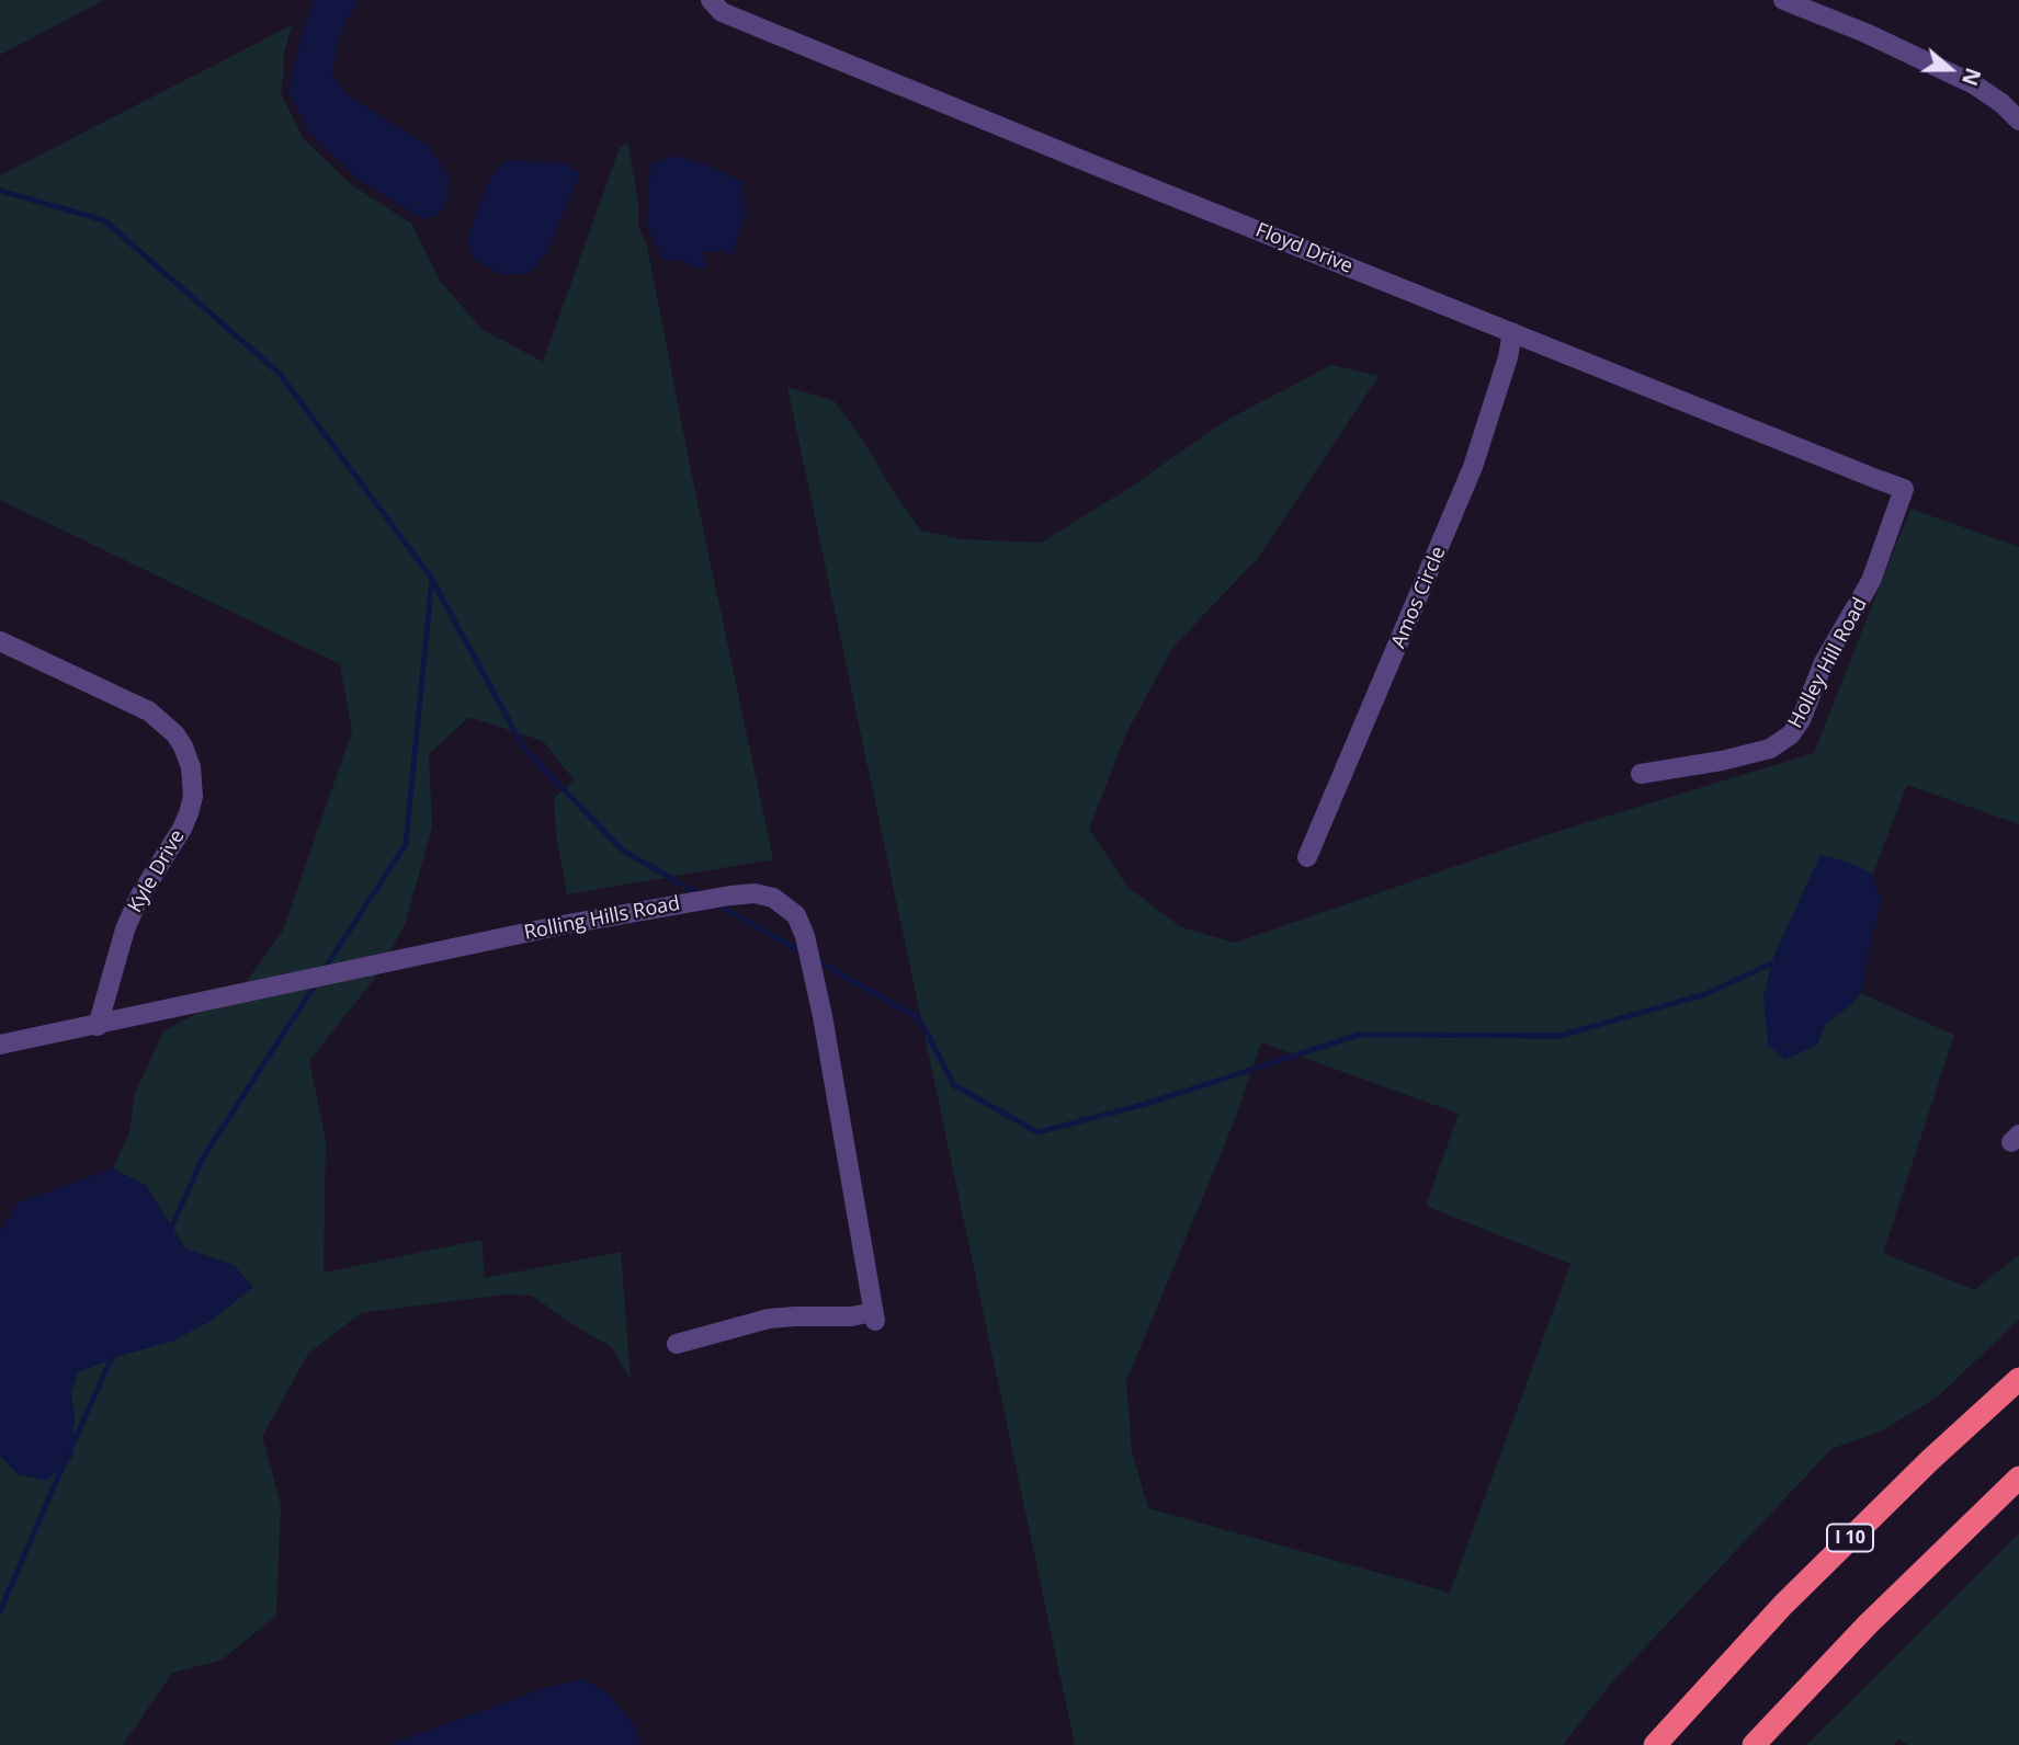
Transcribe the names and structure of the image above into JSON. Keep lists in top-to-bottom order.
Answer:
{
  "streets": {
    "highway": ["I 10"],
    "street": [
      "Floyd Drive",
      "Amos Circle",
      "Holley Hill Road",
      "Kyle Drive",
      "Rolling Hills Road"
    ]
  },
  "crossings": [
    ["Floyd Drive", "Amos Circle"],
    ["Floyd Drive", "Holley Hill Road"],
    ["Kyle Drive", "Rolling Hills Road"]
  ],
  "north": "right"
}
